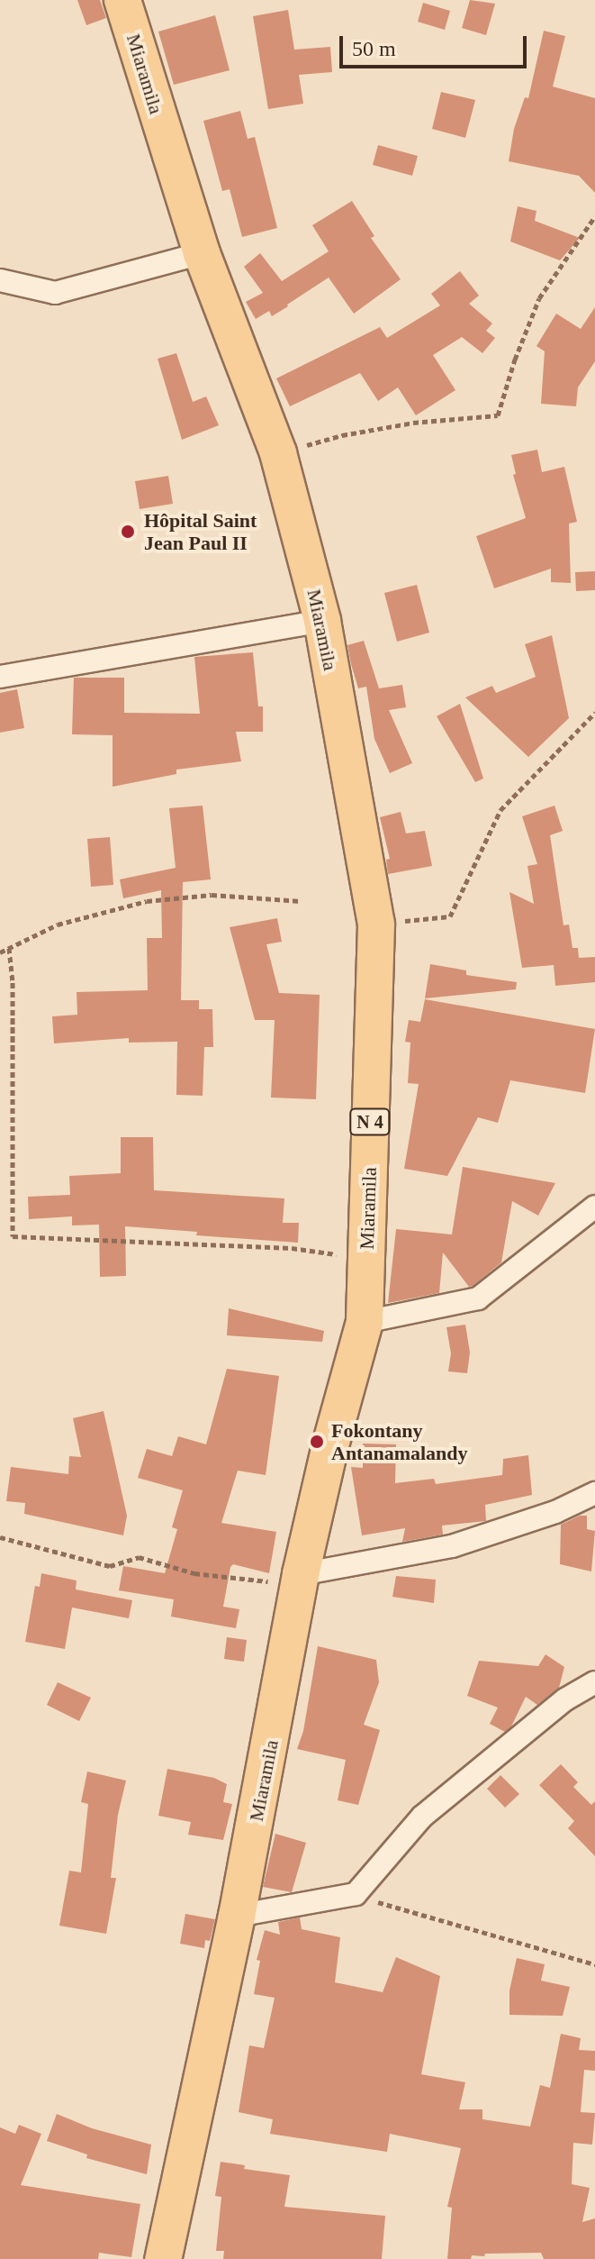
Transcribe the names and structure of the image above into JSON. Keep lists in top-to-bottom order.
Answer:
{
  "streets": {
    "main road": ["Miaramila", "N 4"]
  },
  "places": ["Hôpital Saint Jean Paul II", "Fokontany Antanamalandy"],
  "scale_bar": "50 m"
}
